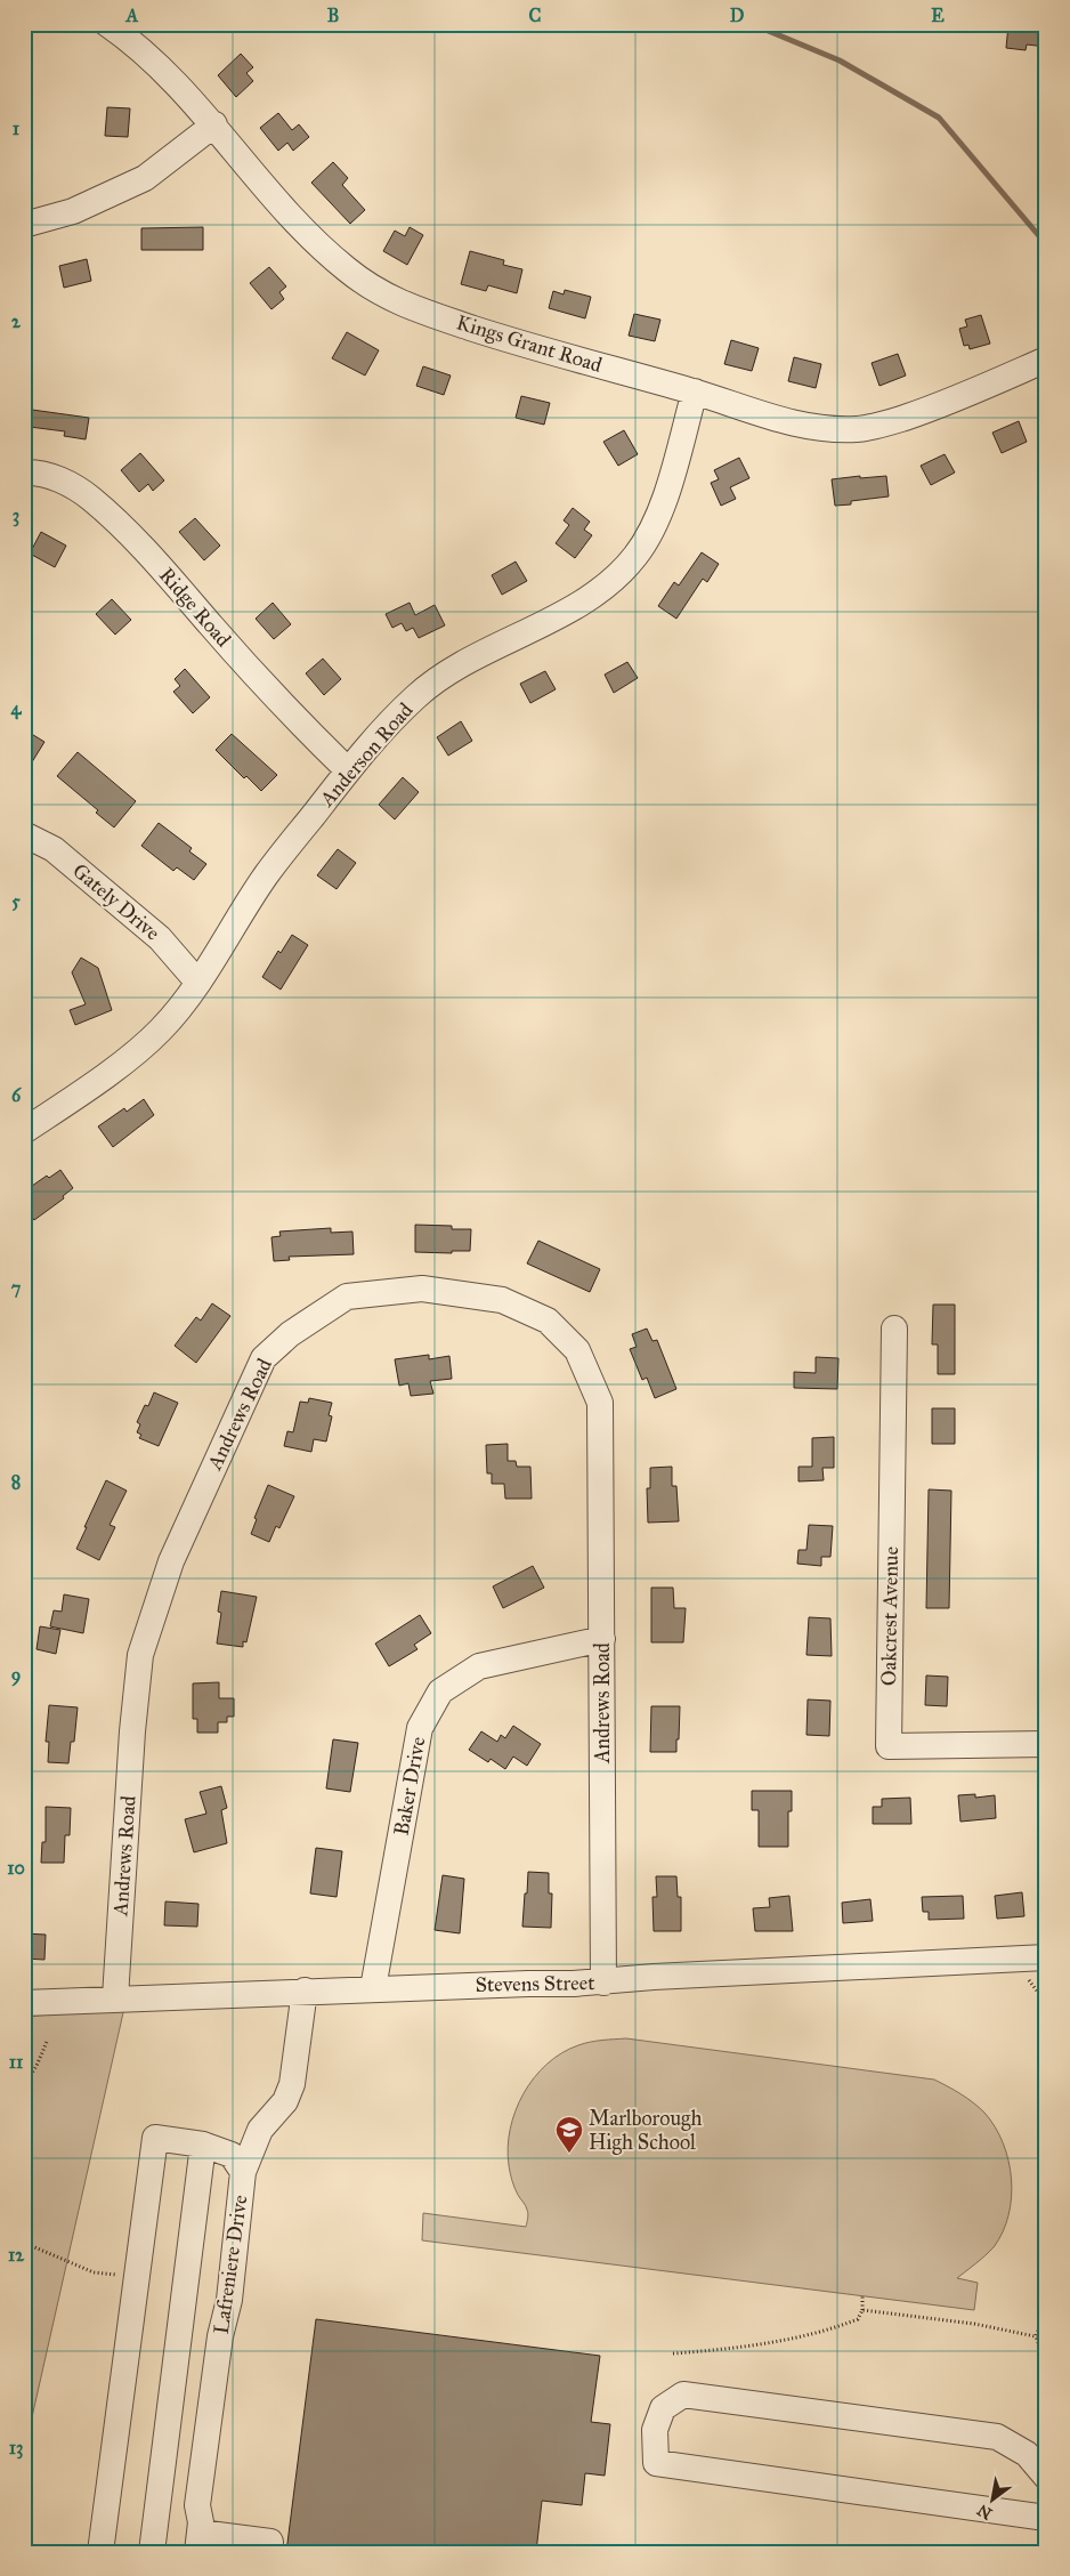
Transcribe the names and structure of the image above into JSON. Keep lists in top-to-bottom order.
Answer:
{
  "streets": {
    "street": [
      "Kings Grant Road",
      "Ridge Road",
      "Anderson Road",
      "Gately Drive",
      "Andrews Road",
      "Oakcrest Avenue",
      "Baker Drive",
      "Stevens Street",
      "Lafreniere Drive"
    ]
  },
  "crossings": [
    ["Kings Grant Road", "Anderson Road"],
    ["Ridge Road", "Anderson Road"],
    ["Anderson Road", "Gately Drive"],
    ["Andrews Road", "Baker Drive"],
    ["Andrews Road", "Stevens Street"],
    ["Baker Drive", "Stevens Street"],
    ["Stevens Street", "Lafreniere Drive"]
  ],
  "places": {
    "school or university": ["Marlborough High School"]
  },
  "north": "bottom left",
  "grid": {
    "columns": [
      "A",
      "B",
      "C",
      "D",
      "E"
    ],
    "rows": [
      "1",
      "2",
      "3",
      "4",
      "5",
      "6",
      "7",
      "8",
      "9",
      "10",
      "11",
      "12",
      "13"
    ]
  }
}
